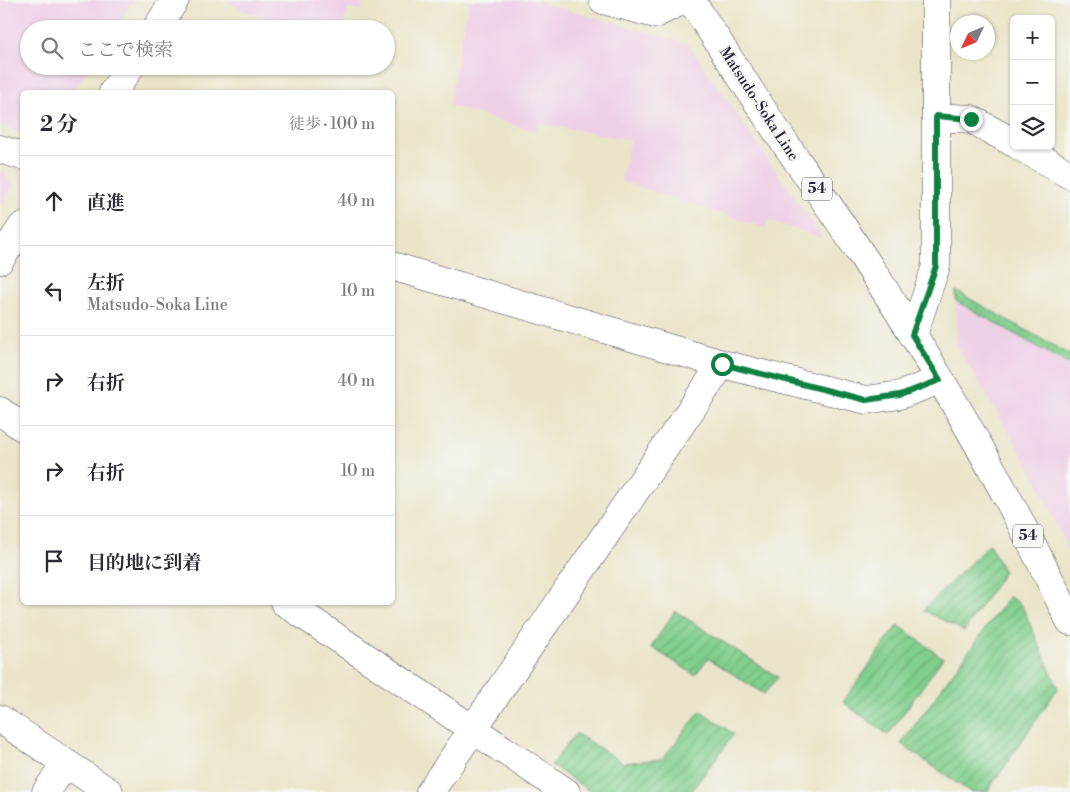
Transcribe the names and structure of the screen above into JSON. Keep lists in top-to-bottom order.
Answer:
{
  "streets": {
    "street": ["Matsudo-Soka Line", "54"]
  },
  "north": "bottom left",
  "page": {
    "map_buttons": ["+", "−"],
    "search": "ここで検索",
    "heading": ["2 分", "徒歩 · 100 m"],
    "list": [
      ["直進", "40 m"],
      ["左折", "Matsudo-Soka Line", "10 m"],
      ["右折", "40 m"],
      ["右折", "10 m"],
      "目的地に到着"
    ]
  }
}
